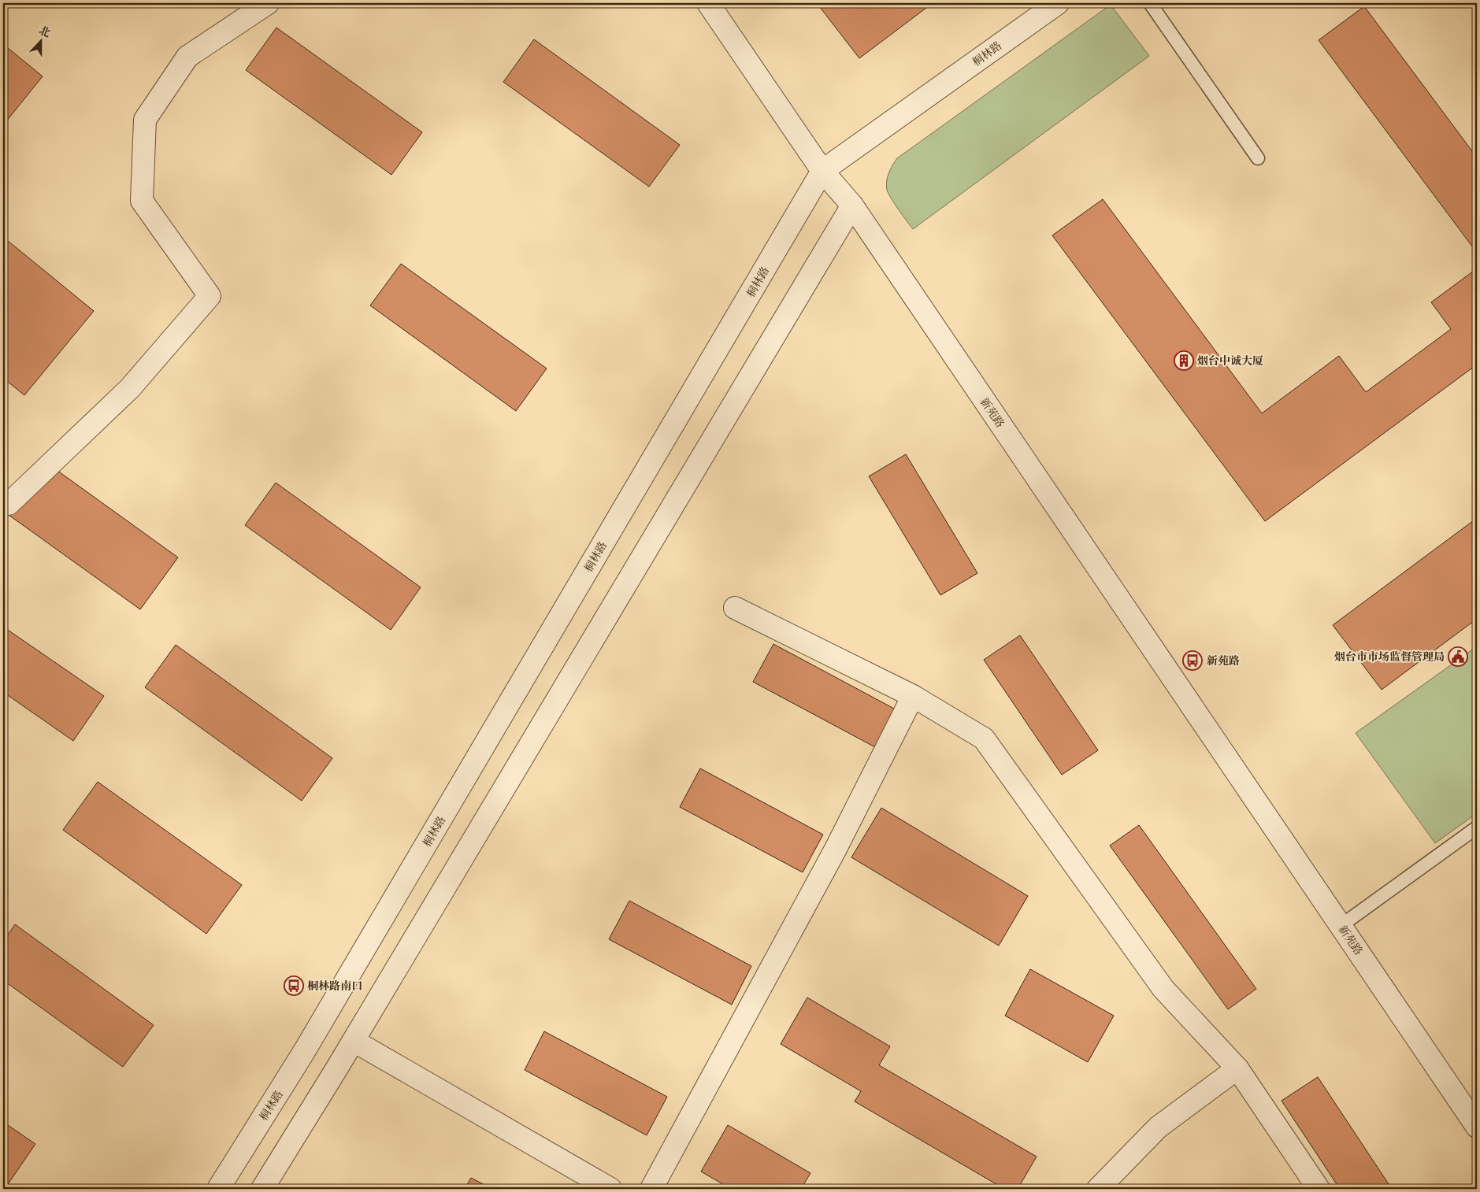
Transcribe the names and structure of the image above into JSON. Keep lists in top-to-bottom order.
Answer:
{
  "streets": {
    "street": ["桐林路", "新苑路"]
  },
  "crossings": [
    ["桐林路", "新苑路"]
  ],
  "places": {
    "building": ["烟台中诚大厦"],
    "public building": ["烟台市市场监督管理局"],
    "bus stop": ["新苑路", "桐林路南口"]
  },
  "north": "top"
}
